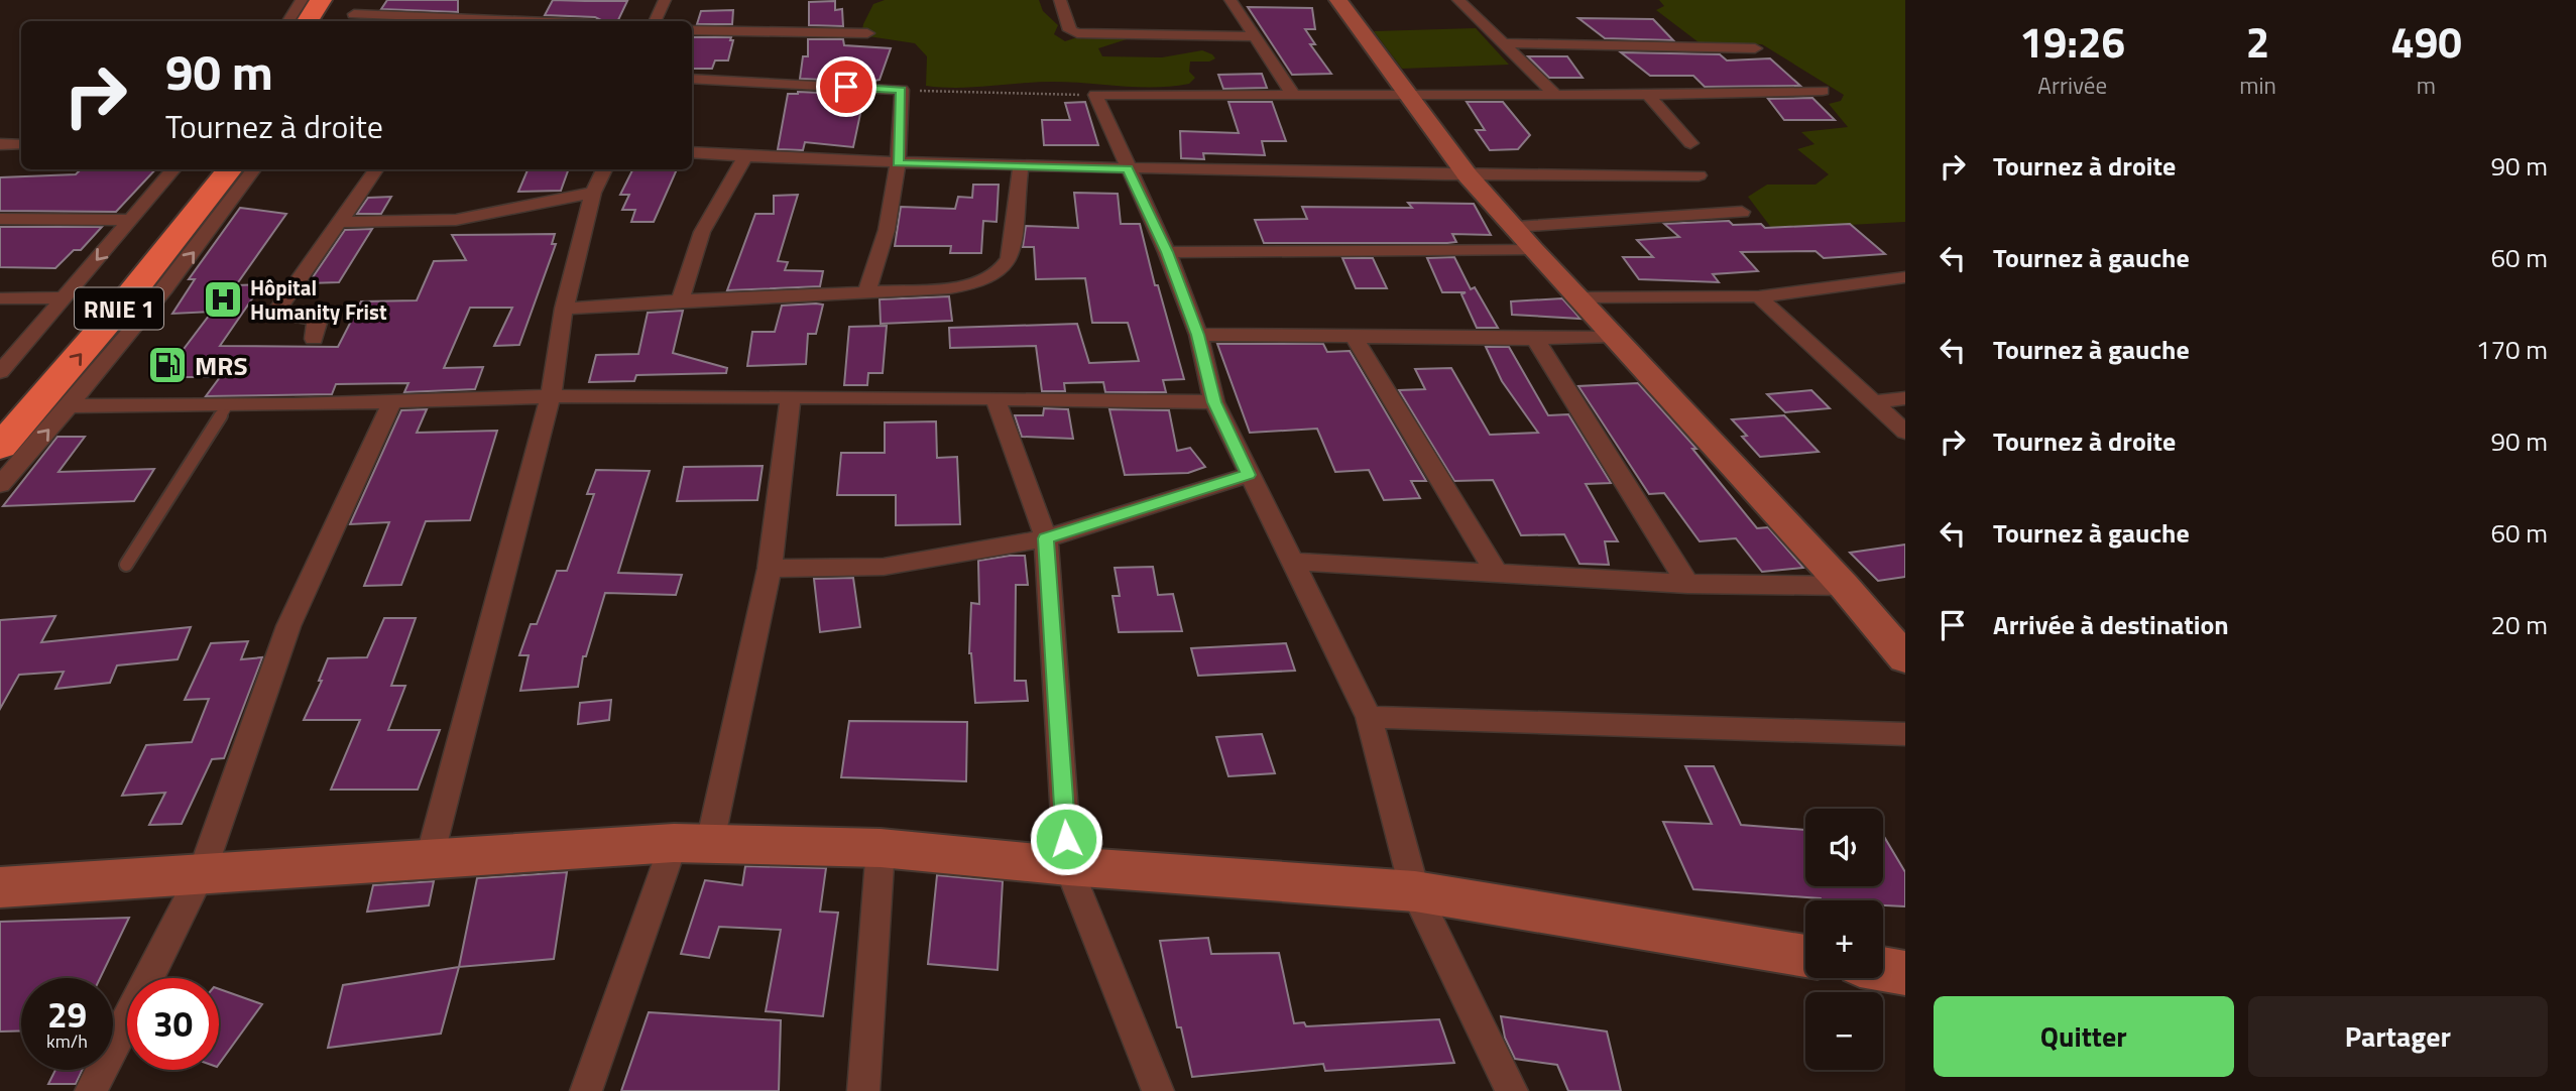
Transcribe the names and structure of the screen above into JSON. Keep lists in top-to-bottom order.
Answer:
{
  "streets": {
    "highway": ["RNIE 1"]
  },
  "places": {
    "hospital": ["Hôpital Humanity Frist"],
    "fuel station": ["MRS"]
  },
  "page": {
    "eta": [
      "19:26",
      "Arrivée",
      "2",
      "min",
      "490",
      "m"
    ],
    "turn": ["90 m", "Tournez à droite"],
    "list": [
      {
        "name": "Tournez à droite",
        "value": "90 m"
      },
      {
        "name": "Tournez à gauche",
        "value": "60 m"
      },
      {
        "name": "Tournez à gauche",
        "value": "170 m"
      },
      {
        "name": "Tournez à droite",
        "value": "90 m"
      },
      {
        "name": "Tournez à gauche",
        "value": "60 m"
      },
      {
        "name": "Arrivée à destination",
        "value": "20 m"
      }
    ],
    "map_buttons": ["+", "−"],
    "speed": "29 km/h",
    "limit": "30",
    "buttons": ["Quitter", "Partager"]
  }
}
